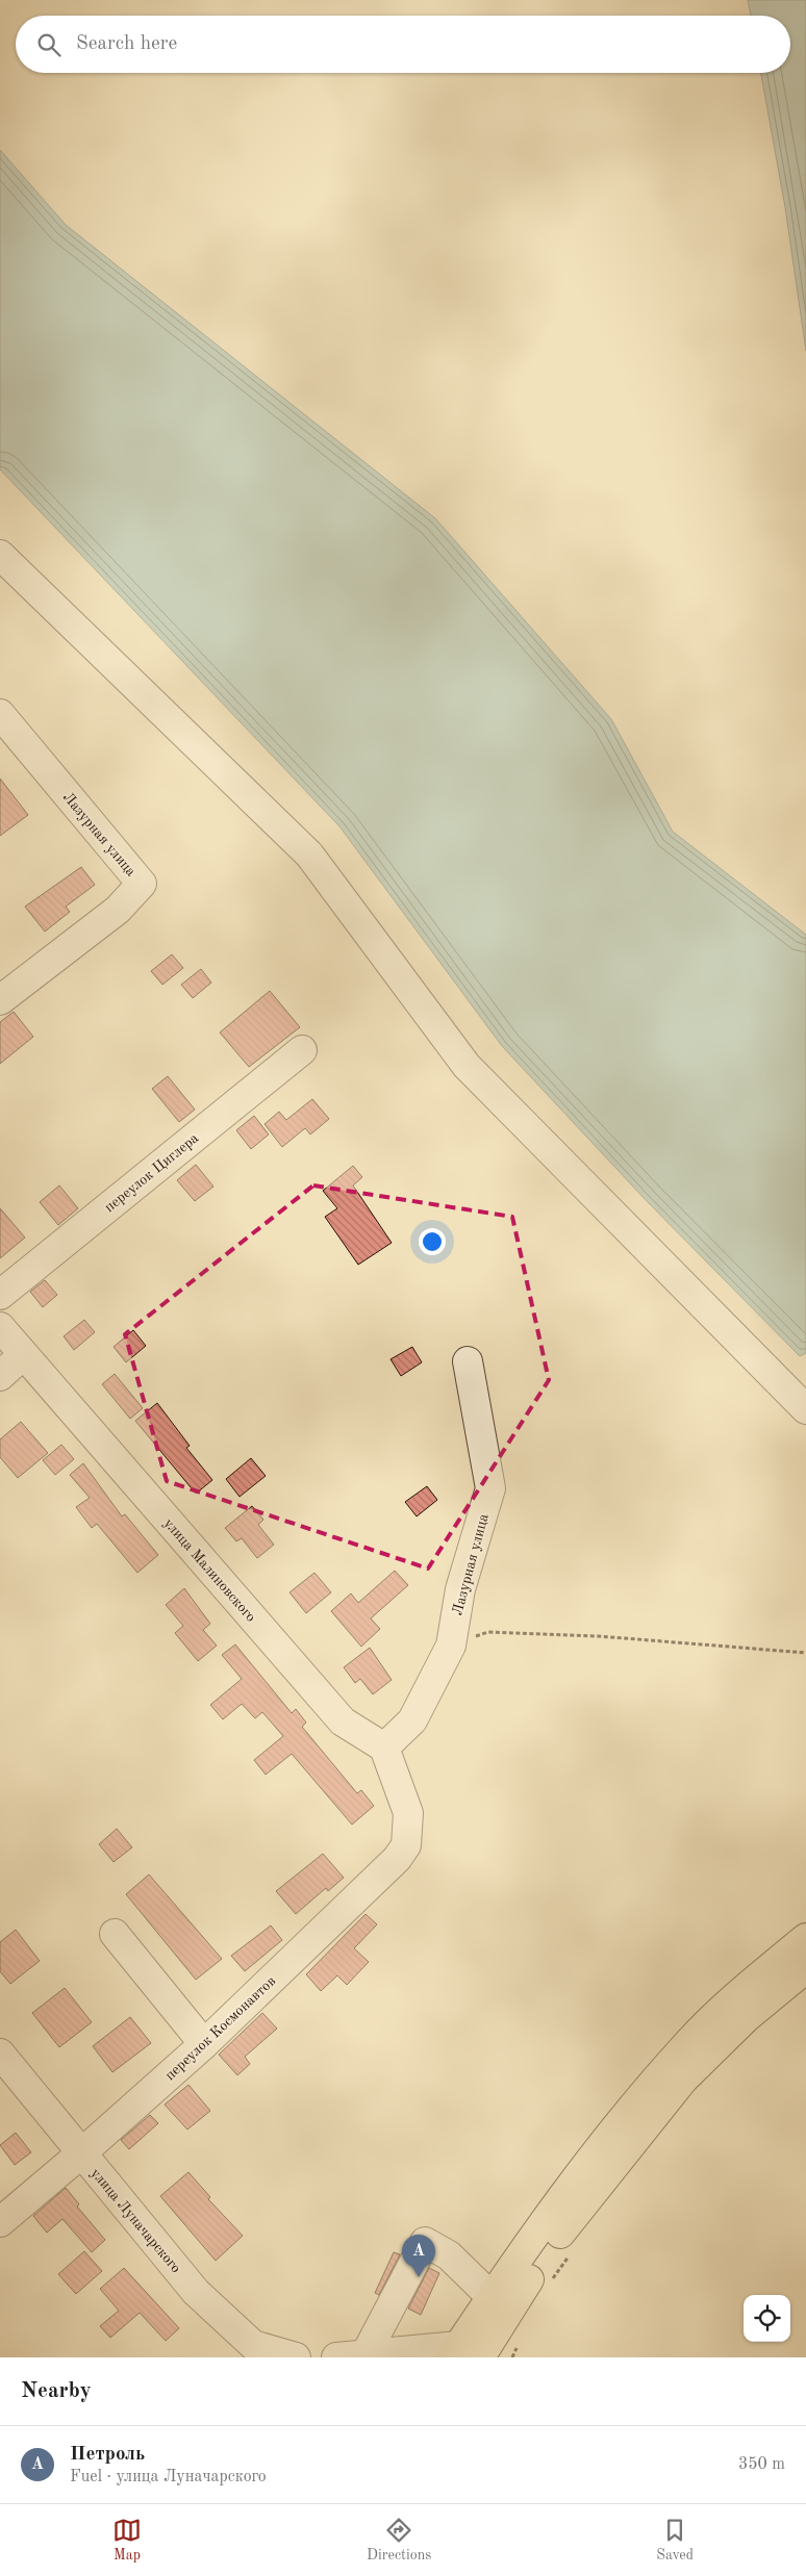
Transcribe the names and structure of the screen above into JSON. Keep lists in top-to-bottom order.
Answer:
{
  "streets": {
    "street": [
      "Лазурная улица",
      "переулок Циглера",
      "улица Малиновского",
      "переулок Космонавтов",
      "улица Луначарского"
    ]
  },
  "crossings": [
    ["Лазурная улица", "улица Малиновского"],
    ["Лазурная улица", "переулок Космонавтов"],
    ["улица Малиновского", "переулок Космонавтов"],
    ["переулок Космонавтов", "улица Луначарского"]
  ],
  "page": {
    "search": "Search here",
    "pins": "A",
    "heading": "Nearby",
    "list": [
      {
        "mark": "A",
        "name": "Петроль",
        "note": "Fuel · улица Луначарского",
        "value": "350 m"
      }
    ],
    "nav": ["Map", "Directions", "Saved"]
  }
}
